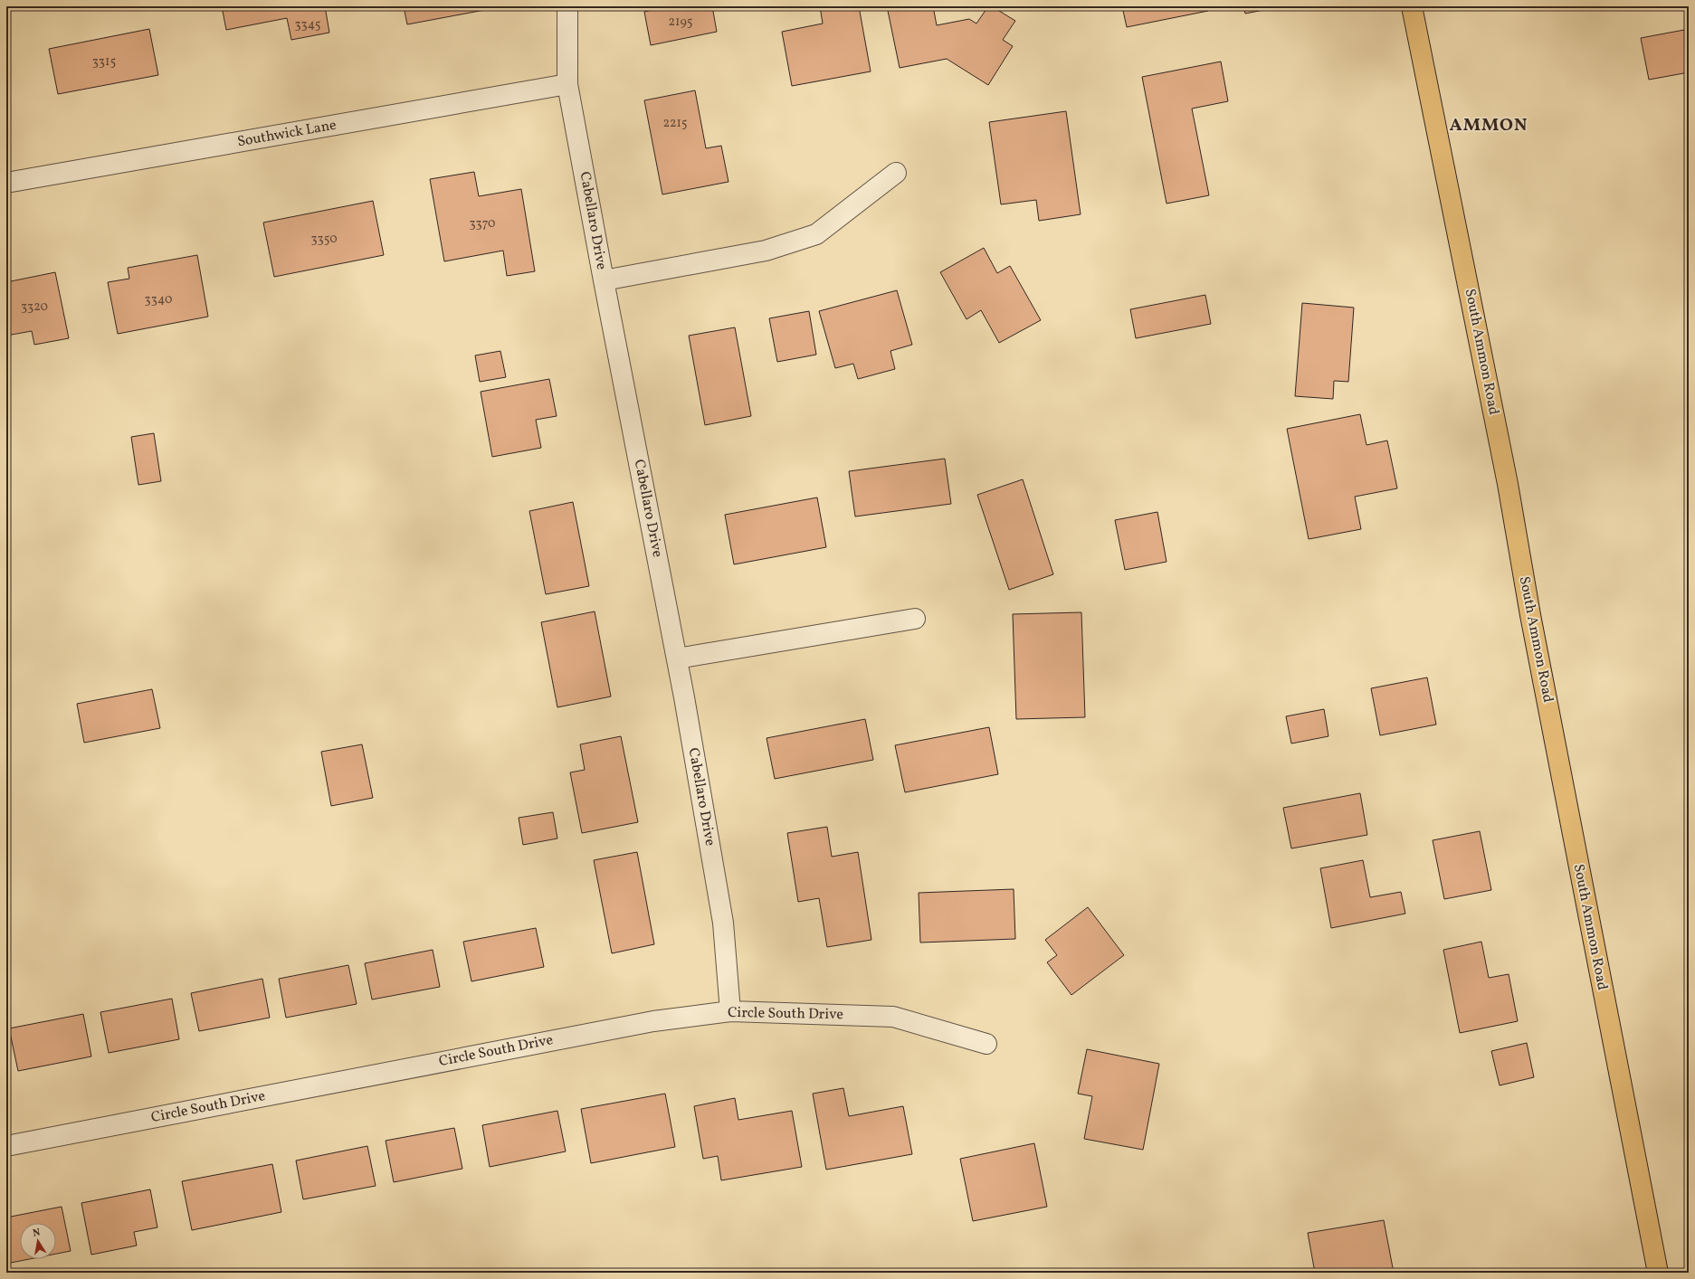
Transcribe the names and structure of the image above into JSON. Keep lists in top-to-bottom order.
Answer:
{
  "streets": {
    "main road": ["South Ammon Road"],
    "street": ["Southwick Lane", "Cabellaro Drive", "Circle South Drive"]
  },
  "crossings": [
    ["Southwick Lane", "Cabellaro Drive"],
    ["Cabellaro Drive", "Circle South Drive"]
  ],
  "districts": ["AMMON"],
  "house_numbers": [
    "2195",
    "3345",
    "3315",
    "2215",
    "3370",
    "3350",
    "3340",
    "3320"
  ],
  "north": "top"
}
